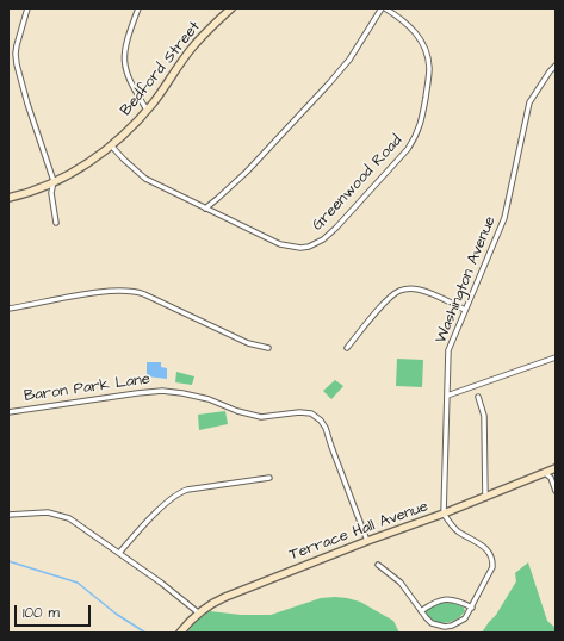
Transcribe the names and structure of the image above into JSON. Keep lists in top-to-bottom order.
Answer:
{
  "streets": {
    "main road": ["Bedford Street", "Terrace Hall Avenue"],
    "street": ["Greenwood Road", "Washington Avenue", "Baron Park Lane"]
  },
  "crossings": [
    ["Bedford Street", "Greenwood Road"],
    ["Washington Avenue", "Terrace Hall Avenue"],
    ["Baron Park Lane", "Terrace Hall Avenue"]
  ],
  "scale_bar": "100 m"
}
